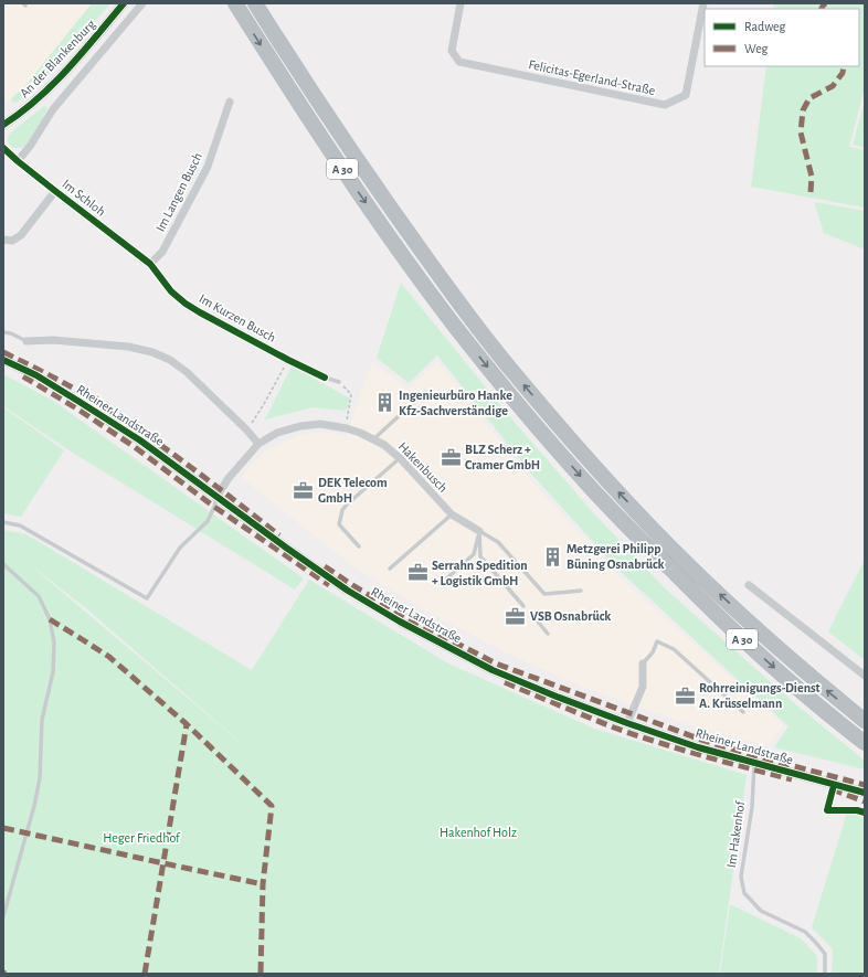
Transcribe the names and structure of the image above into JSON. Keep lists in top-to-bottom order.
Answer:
{
  "streets": {
    "highway": ["A 30"],
    "street": [
      "An der Blankenburg",
      "Felicitas-Egerland-Straße",
      "Im Langen Busch",
      "Im Schloh",
      "Im Kurzen Busch",
      "Rheiner Landstraße",
      "Hakenbusch"
    ],
    "lane": ["Im Hakenhof"]
  },
  "crossings": [
    ["An der Blankenburg", "Im Schloh"],
    ["Im Langen Busch", "Im Schloh"],
    ["Im Langen Busch", "Im Kurzen Busch"],
    ["Im Schloh", "Im Kurzen Busch"],
    ["Rheiner Landstraße", "Hakenbusch"],
    ["Rheiner Landstraße", "Im Hakenhof"]
  ],
  "parks": ["Hakenhof Holz", "Heger Friedhof"],
  "places": {
    "building": ["Ingenieurbüro Hanke Kfz-Sachverständige", "Metzgerei Philipp Büning Osnabrück"],
    "office": [
      "BLZ Scherz + Cramer GmbH",
      "DEK Telecom GmbH",
      "Serrahn Spedition + Logistik GmbH",
      "VSB Osnabrück",
      "Rohrreinigungs-Dienst A. Krüsselmann"
    ]
  },
  "legend": ["Radweg", "Weg"]
}
